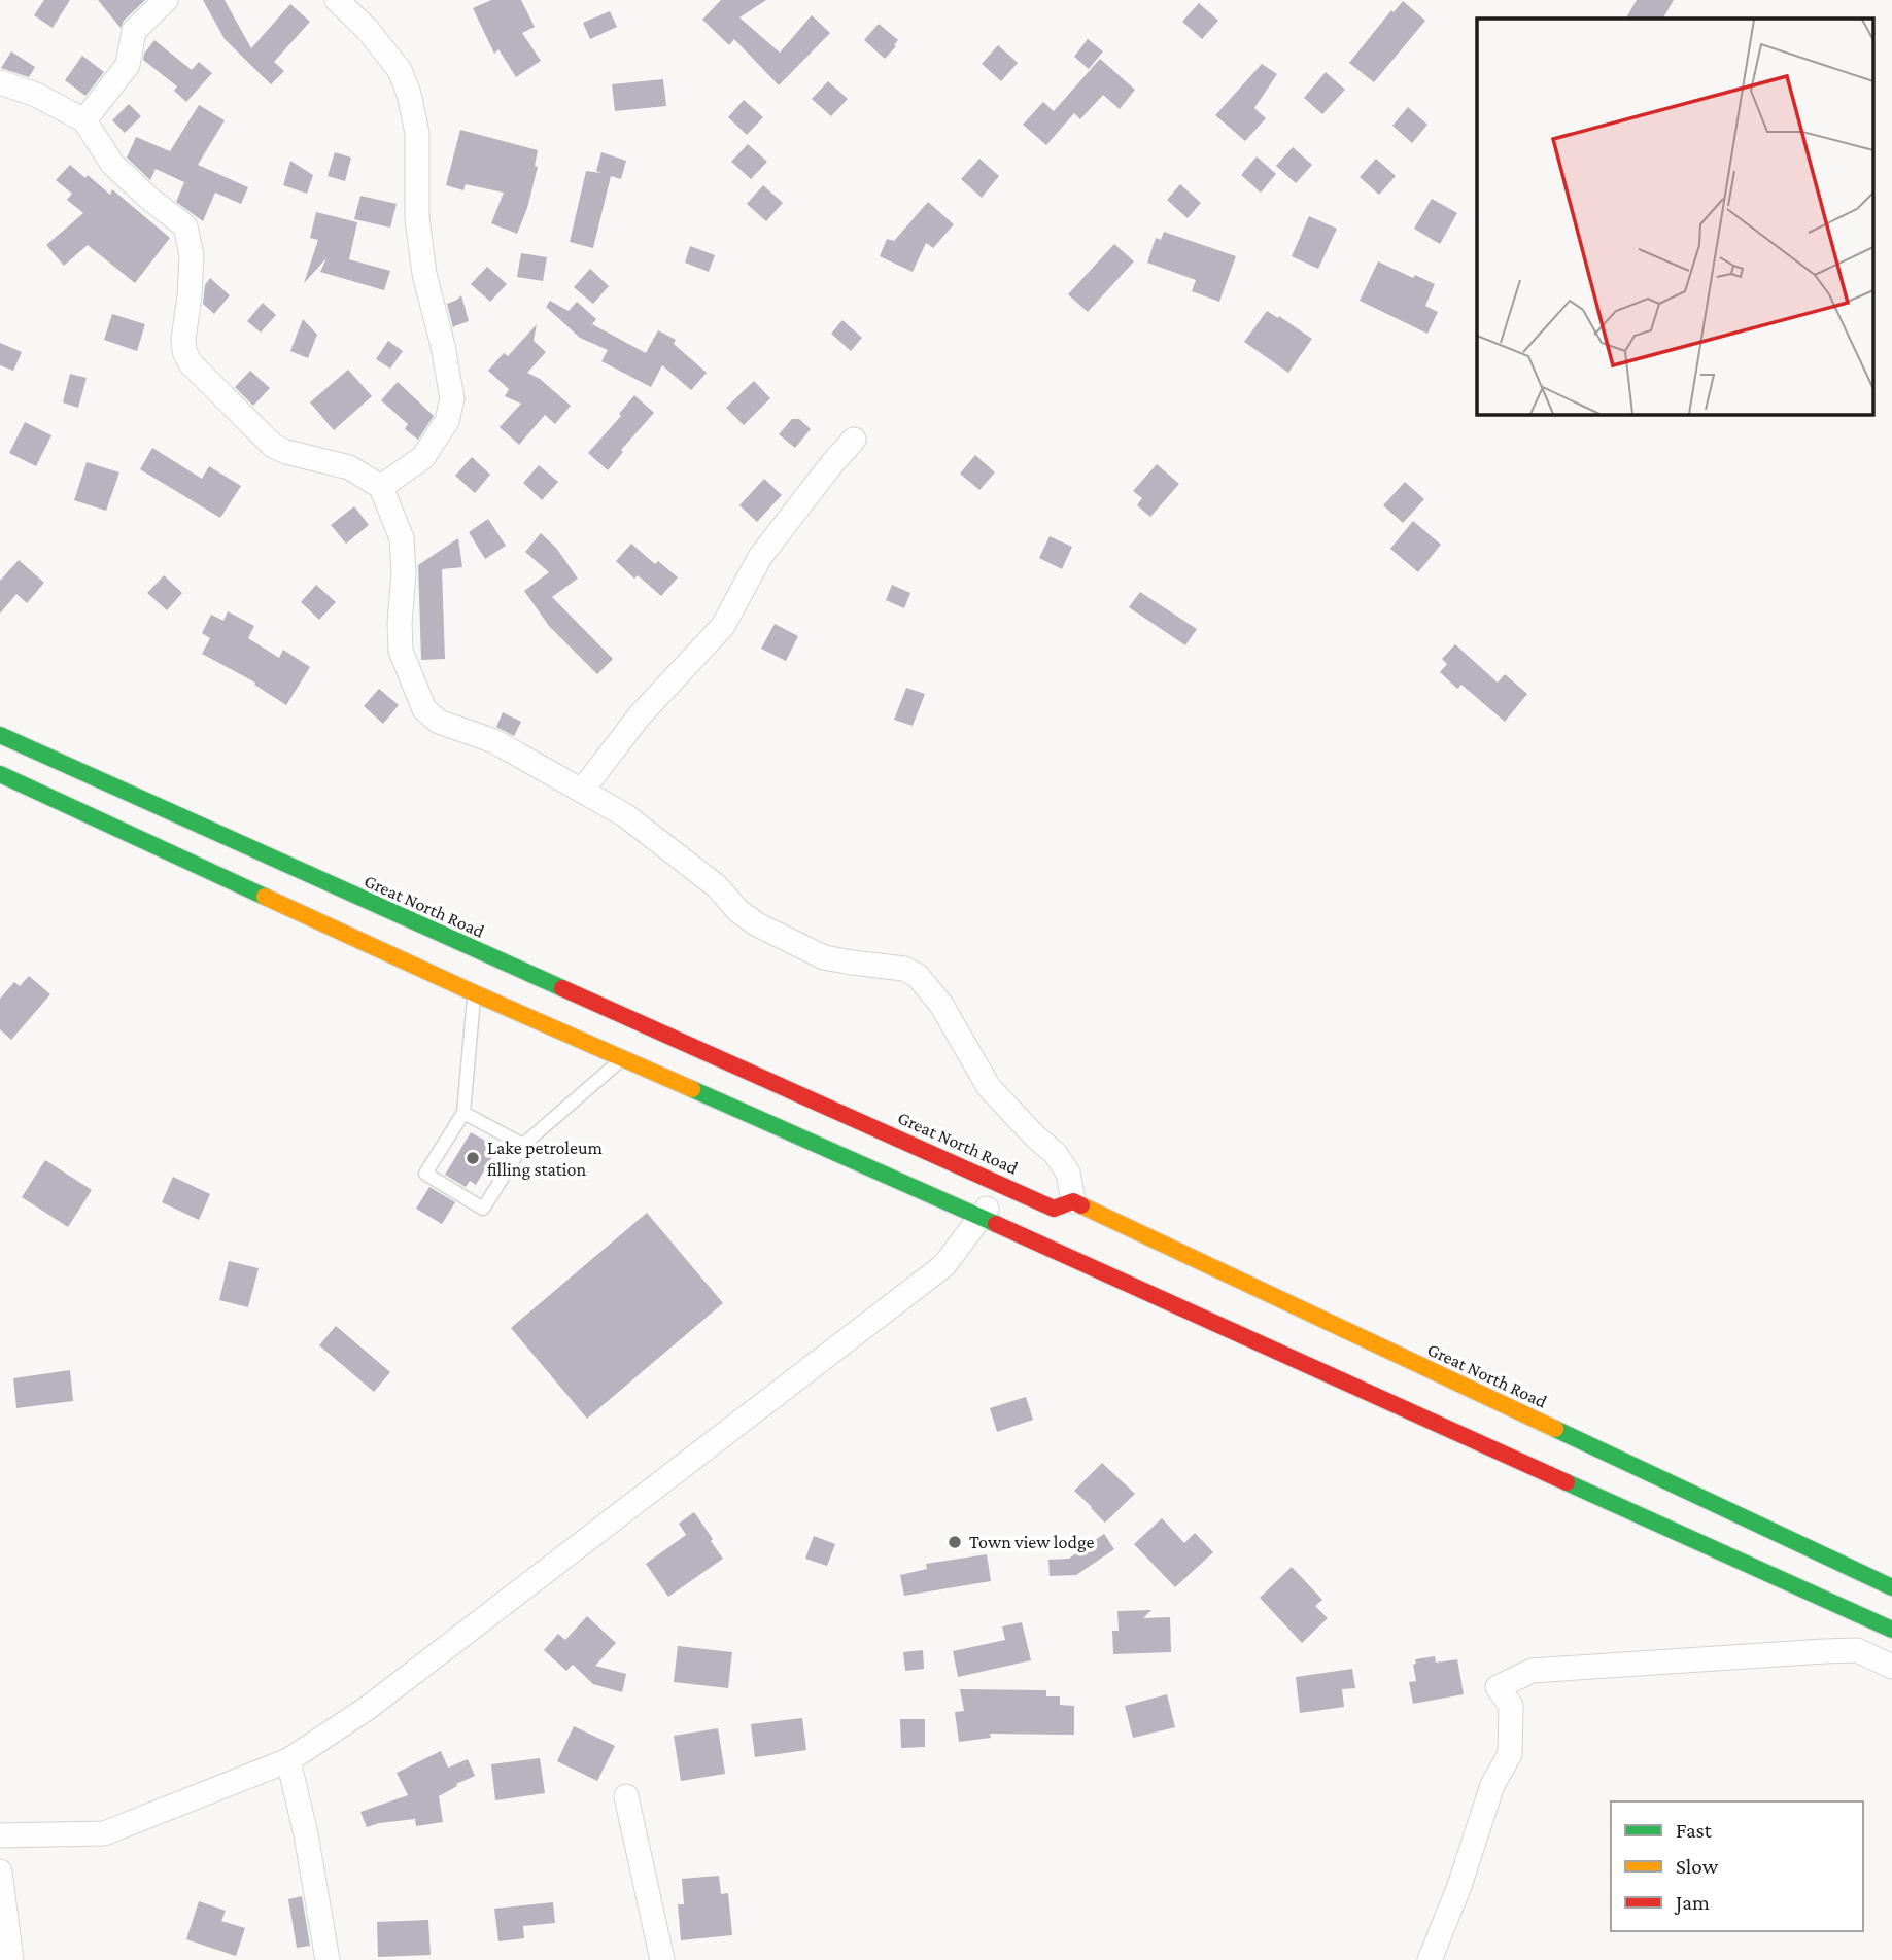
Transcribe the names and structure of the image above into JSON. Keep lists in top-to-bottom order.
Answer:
{
  "streets": {
    "highway": ["Great North Road"]
  },
  "places": ["Lake petroleum filling station", "Town view lodge"],
  "legend": ["Fast", "Slow", "Jam"]
}
